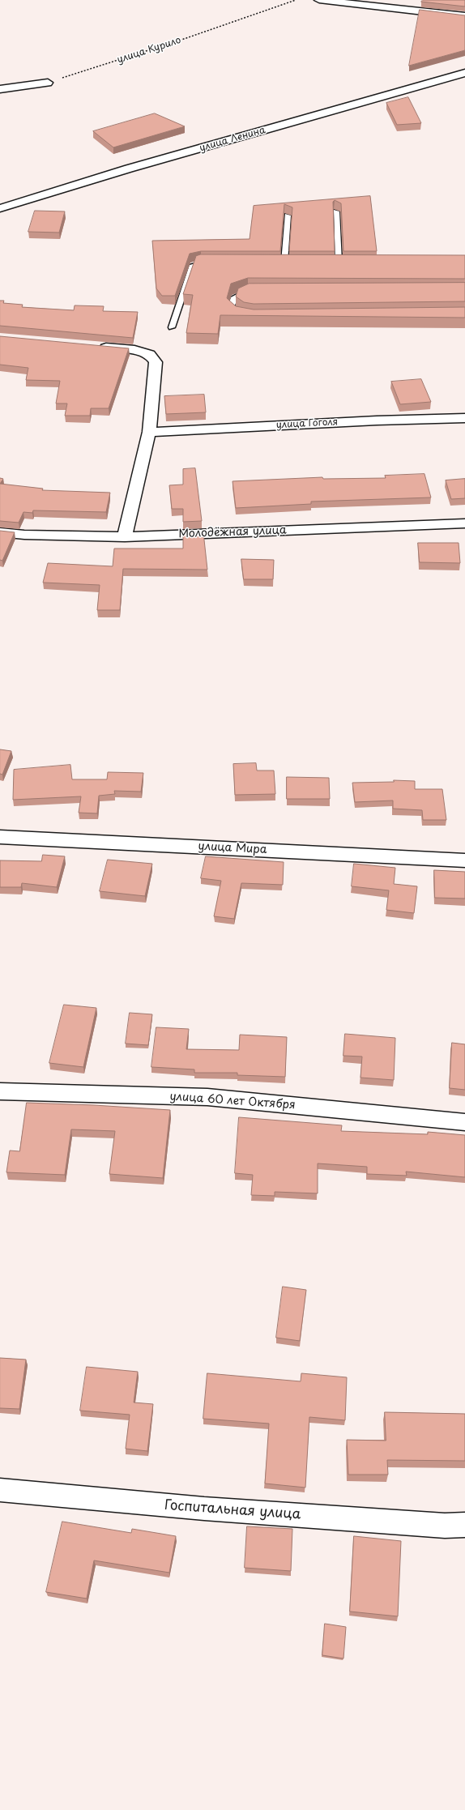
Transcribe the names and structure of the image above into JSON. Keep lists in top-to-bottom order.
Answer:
{
  "streets": {
    "street": [
      "улица Ленина",
      "улица Гоголя",
      "Молодёжная улица",
      "улица Мира",
      "улица 60 лет Октября",
      "Госпитальная улица"
    ],
    "path": ["улица Курило"]
  }
}
